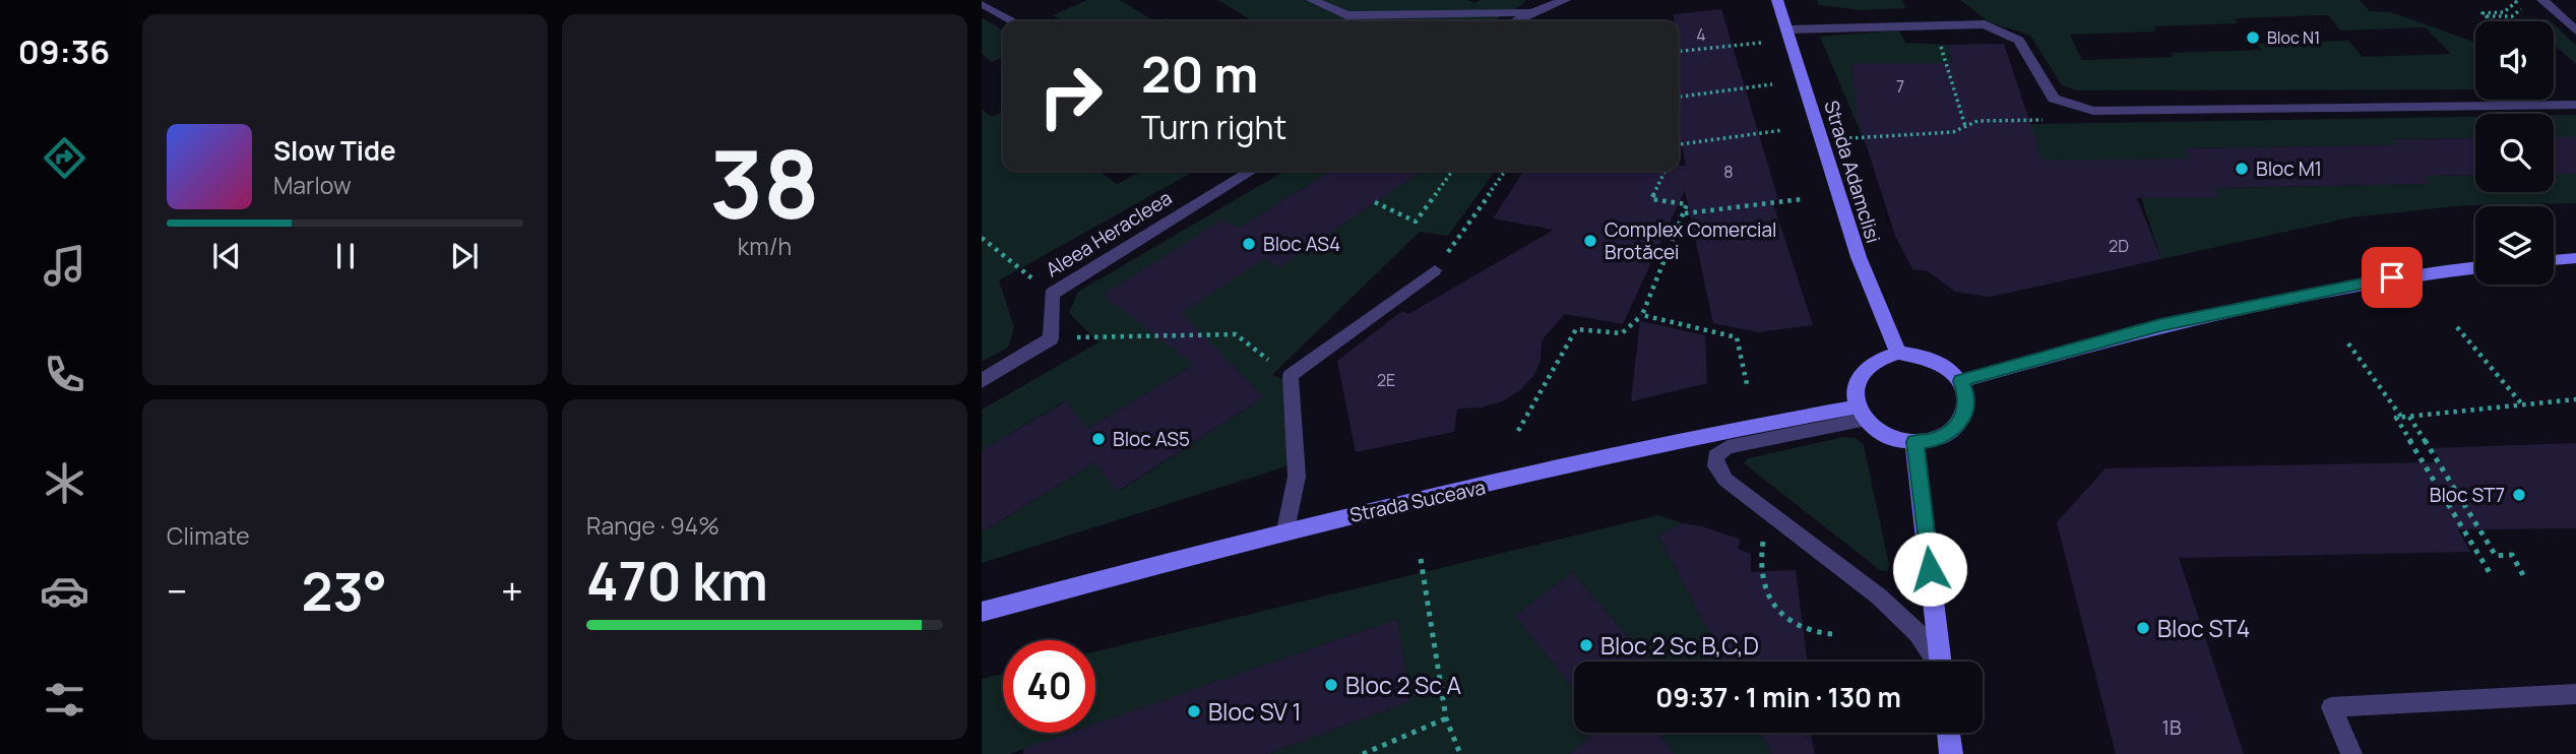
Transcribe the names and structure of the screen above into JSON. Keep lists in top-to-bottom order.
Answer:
{
  "streets": {
    "street": ["Strada Adamclisi", "Aleea Heracleea", "Strada Suceava"]
  },
  "crossings": [
    ["Strada Adamclisi", "Strada Suceava"]
  ],
  "places": [
    "Bloc N1",
    "Bloc M1",
    "Complex Comercial Brotăcei",
    "Bloc AS4",
    "Bloc AS5",
    "Bloc ST7",
    "Bloc ST4",
    "Bloc 2 Sc B,C,D",
    "Bloc 2 Sc A",
    "Bloc SV 1"
  ],
  "house_numbers": [
    "4",
    "7",
    "8",
    "2D",
    "2E",
    "1B"
  ],
  "page": {
    "tabs": "09:36",
    "tile": [
      ["38", "km/h"],
      "Climate",
      ["Range · 94%", "470 km"]
    ],
    "turn": ["20 m", "Turn right"],
    "song": ["Slow Tide", "Marlow"],
    "heat": ["−", "23°", "+"],
    "limit": "40",
    "trip": "09:37 · 1 min · 130 m"
  }
}
